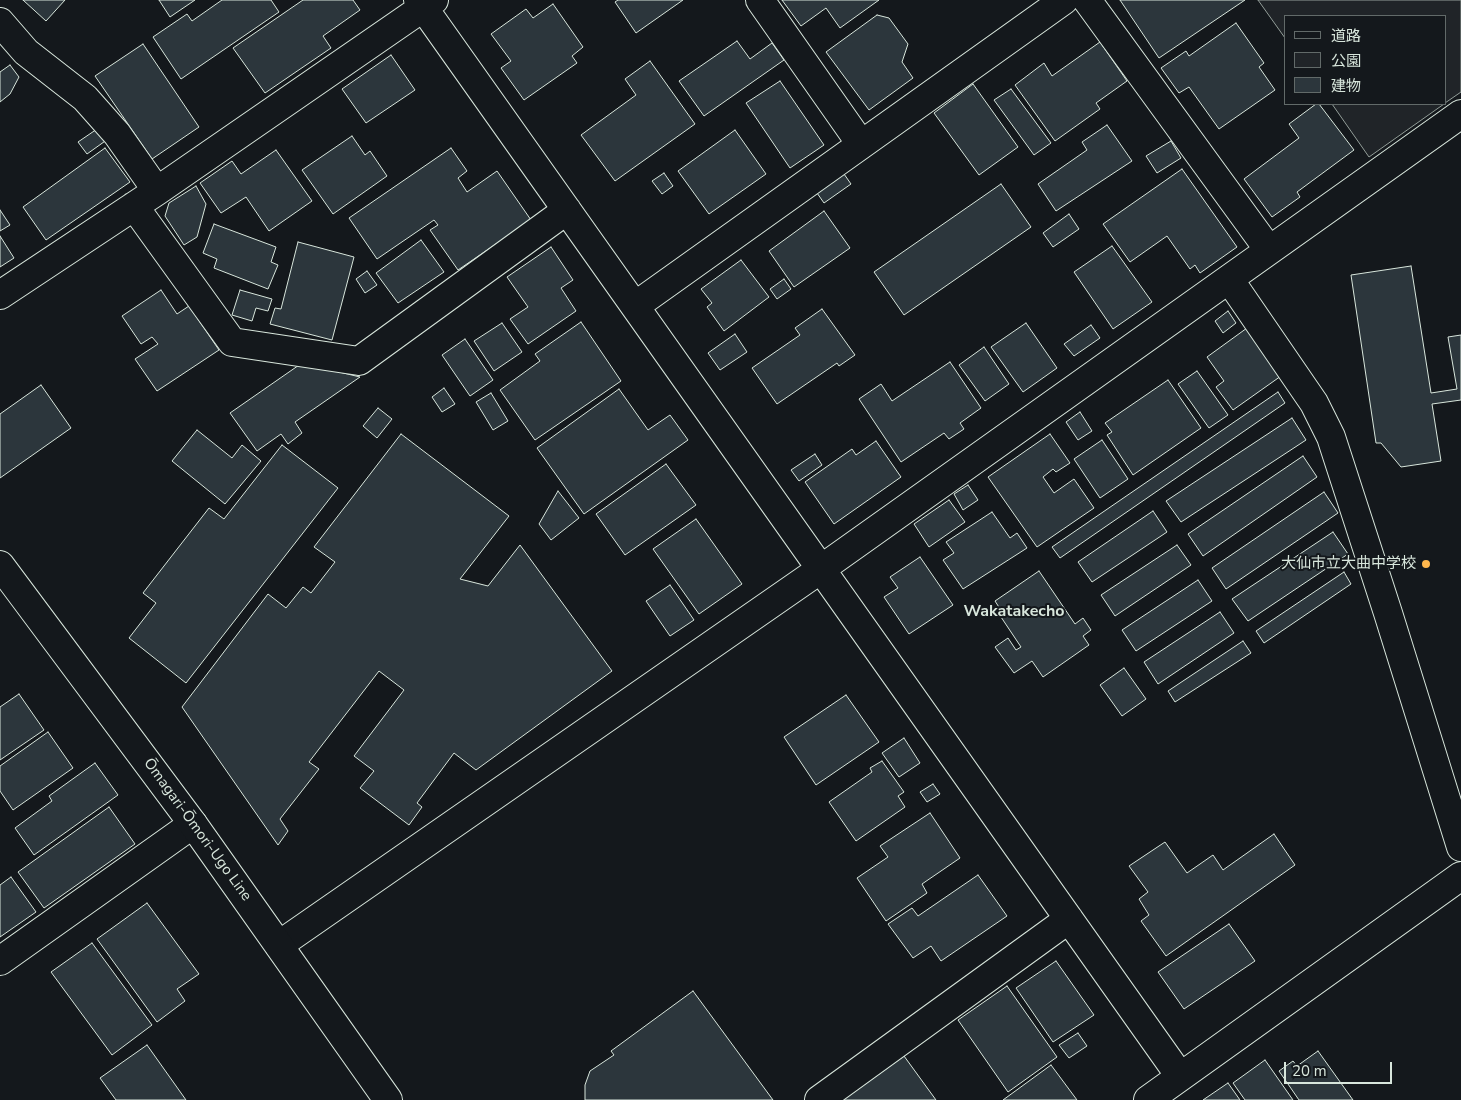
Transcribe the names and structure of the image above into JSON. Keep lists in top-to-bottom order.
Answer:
{
  "streets": {
    "street": ["Ōmagari-Ōmori-Ugo Line"]
  },
  "districts": ["Wakatakecho"],
  "places": ["大仙市立大曲中学校"],
  "legend": ["道路", "公園", "建物"],
  "scale_bar": "20 m"
}
